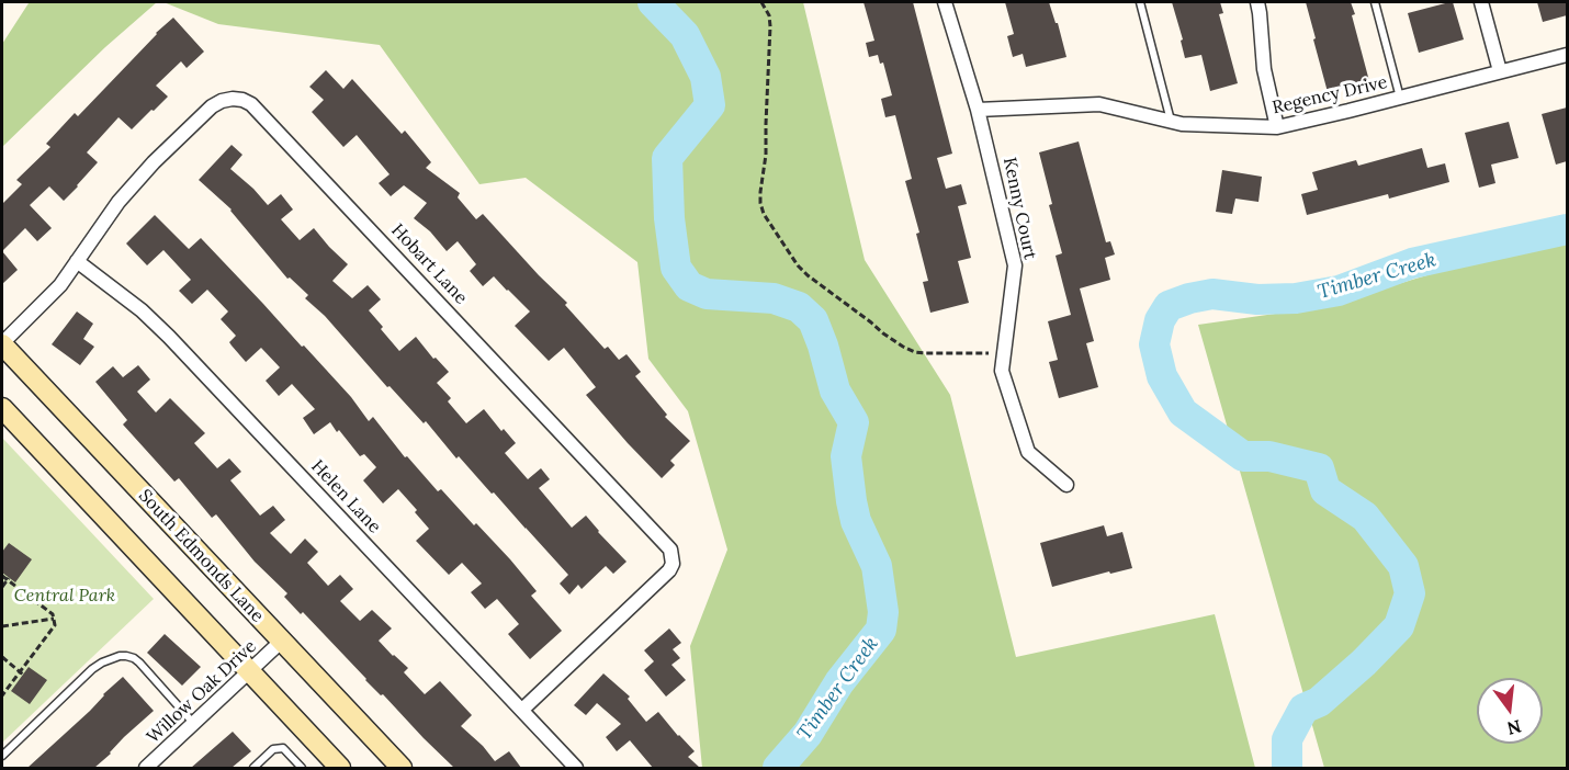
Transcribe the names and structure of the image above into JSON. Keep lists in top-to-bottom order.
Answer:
{
  "streets": {
    "main road": ["South Edmonds Lane"],
    "street": [
      "Regency Drive",
      "Kenny Court",
      "Hobart Lane",
      "Helen Lane",
      "Willow Oak Drive"
    ]
  },
  "crossings": [
    ["Regency Drive", "Kenny Court"],
    ["Hobart Lane", "Helen Lane"],
    ["Hobart Lane", "South Edmonds Lane"],
    ["South Edmonds Lane", "Willow Oak Drive"]
  ],
  "water": ["Timber Creek"],
  "parks": ["Central Park"],
  "north": "bottom"
}
